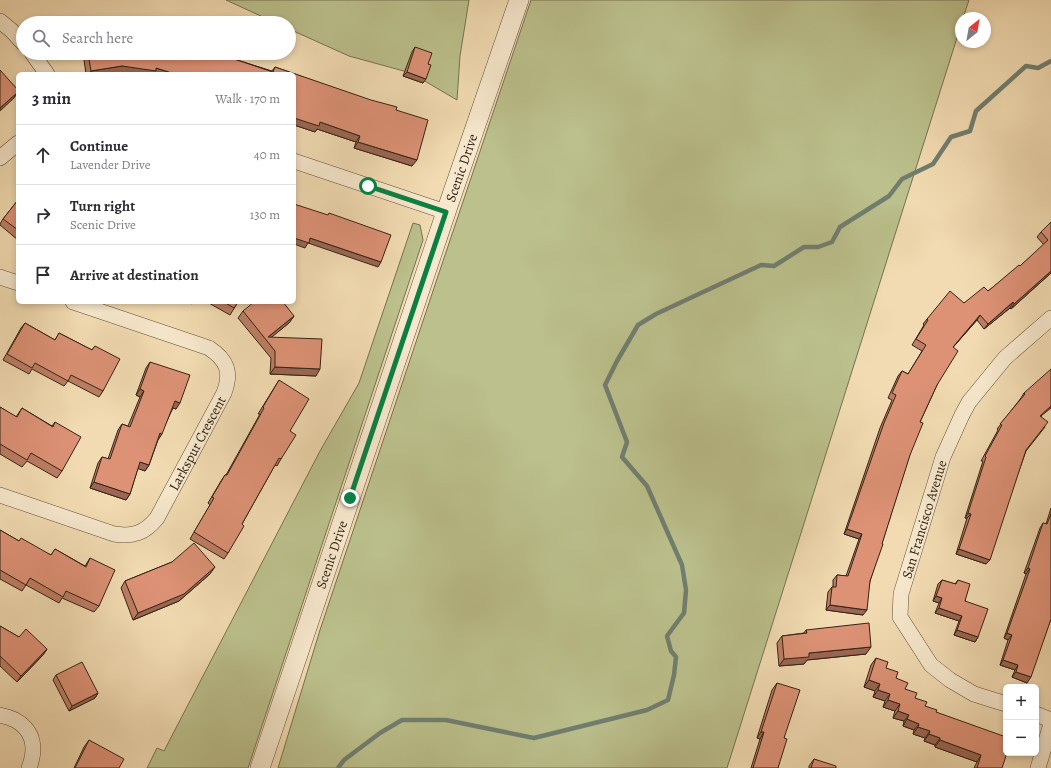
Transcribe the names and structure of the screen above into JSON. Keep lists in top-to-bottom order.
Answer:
{
  "streets": {
    "street": ["Scenic Drive", "Larkspur Crescent", "San Francisco Avenue"]
  },
  "north": "top right",
  "page": {
    "search": "Search here",
    "heading": ["3 min", "Walk · 170 m"],
    "list": [
      ["Continue", "Lavender Drive", "40 m"],
      ["Turn right", "Scenic Drive", "130 m"],
      "Arrive at destination"
    ],
    "map_buttons": ["+", "−"]
  }
}
